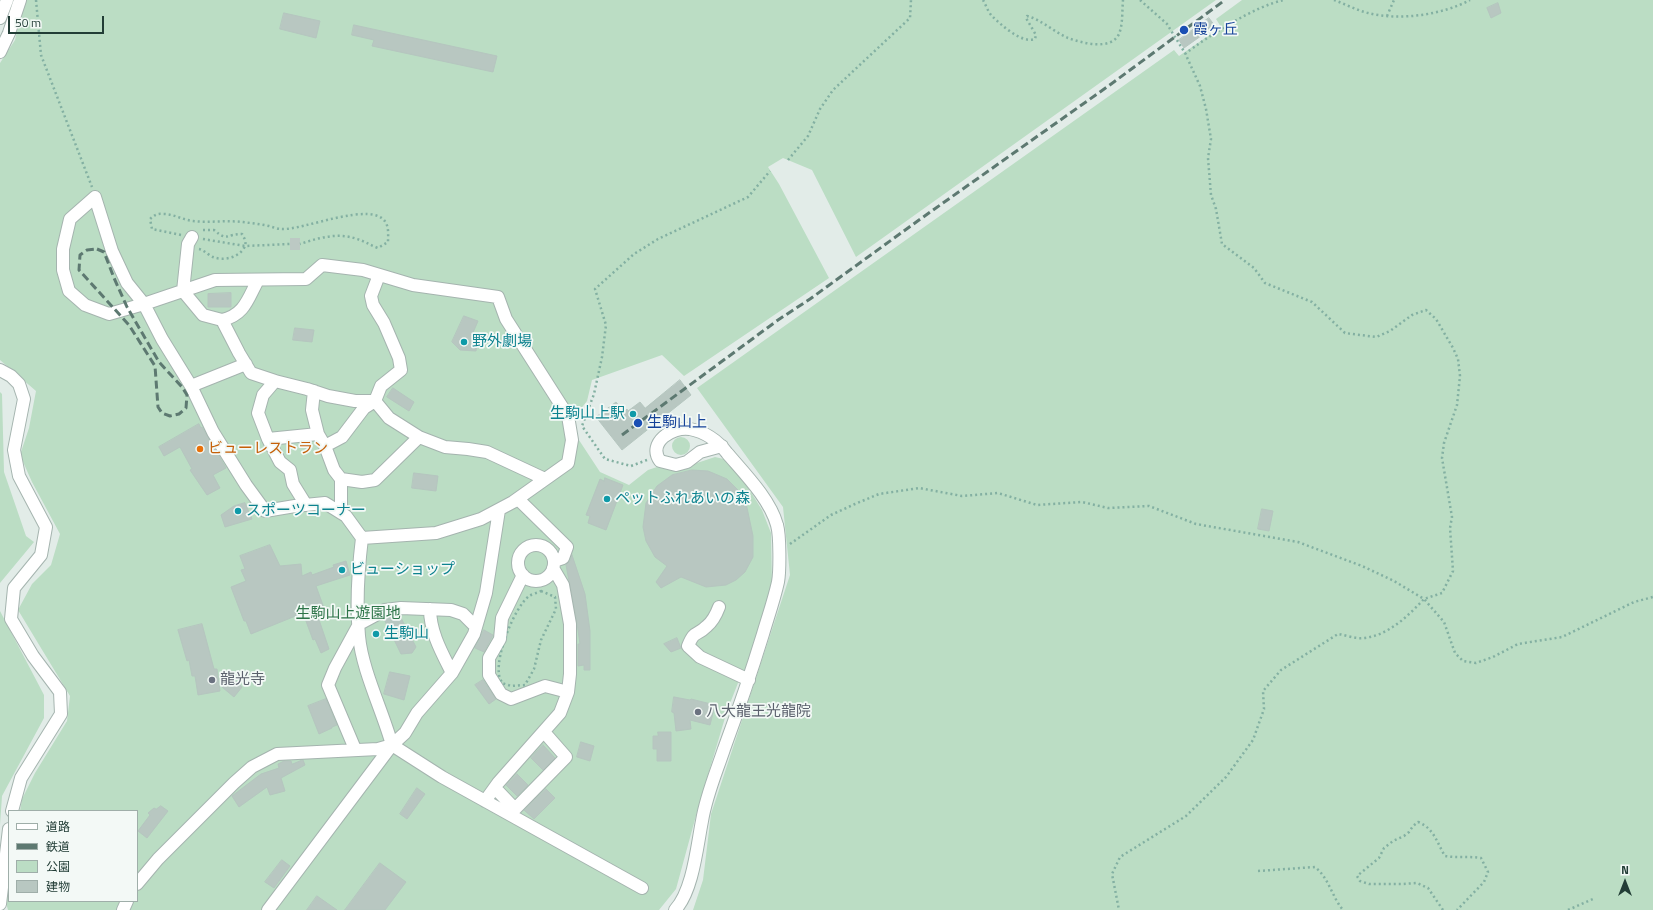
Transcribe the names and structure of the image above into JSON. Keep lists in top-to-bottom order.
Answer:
{
  "parks": ["生駒山上遊園地"],
  "places": [
    "霞ヶ丘",
    "野外劇場",
    "生駒山上駅",
    "生駒山上",
    "ビューレストラン",
    "ペットふれあいの森",
    "スポーツコーナー",
    "ビューショップ",
    "生駒山",
    "龍光寺",
    "八大龍王光龍院"
  ],
  "legend": [
    "道路",
    "鉄道",
    "公園",
    "建物"
  ],
  "scale_bar": "50 m",
  "north": "top"
}
